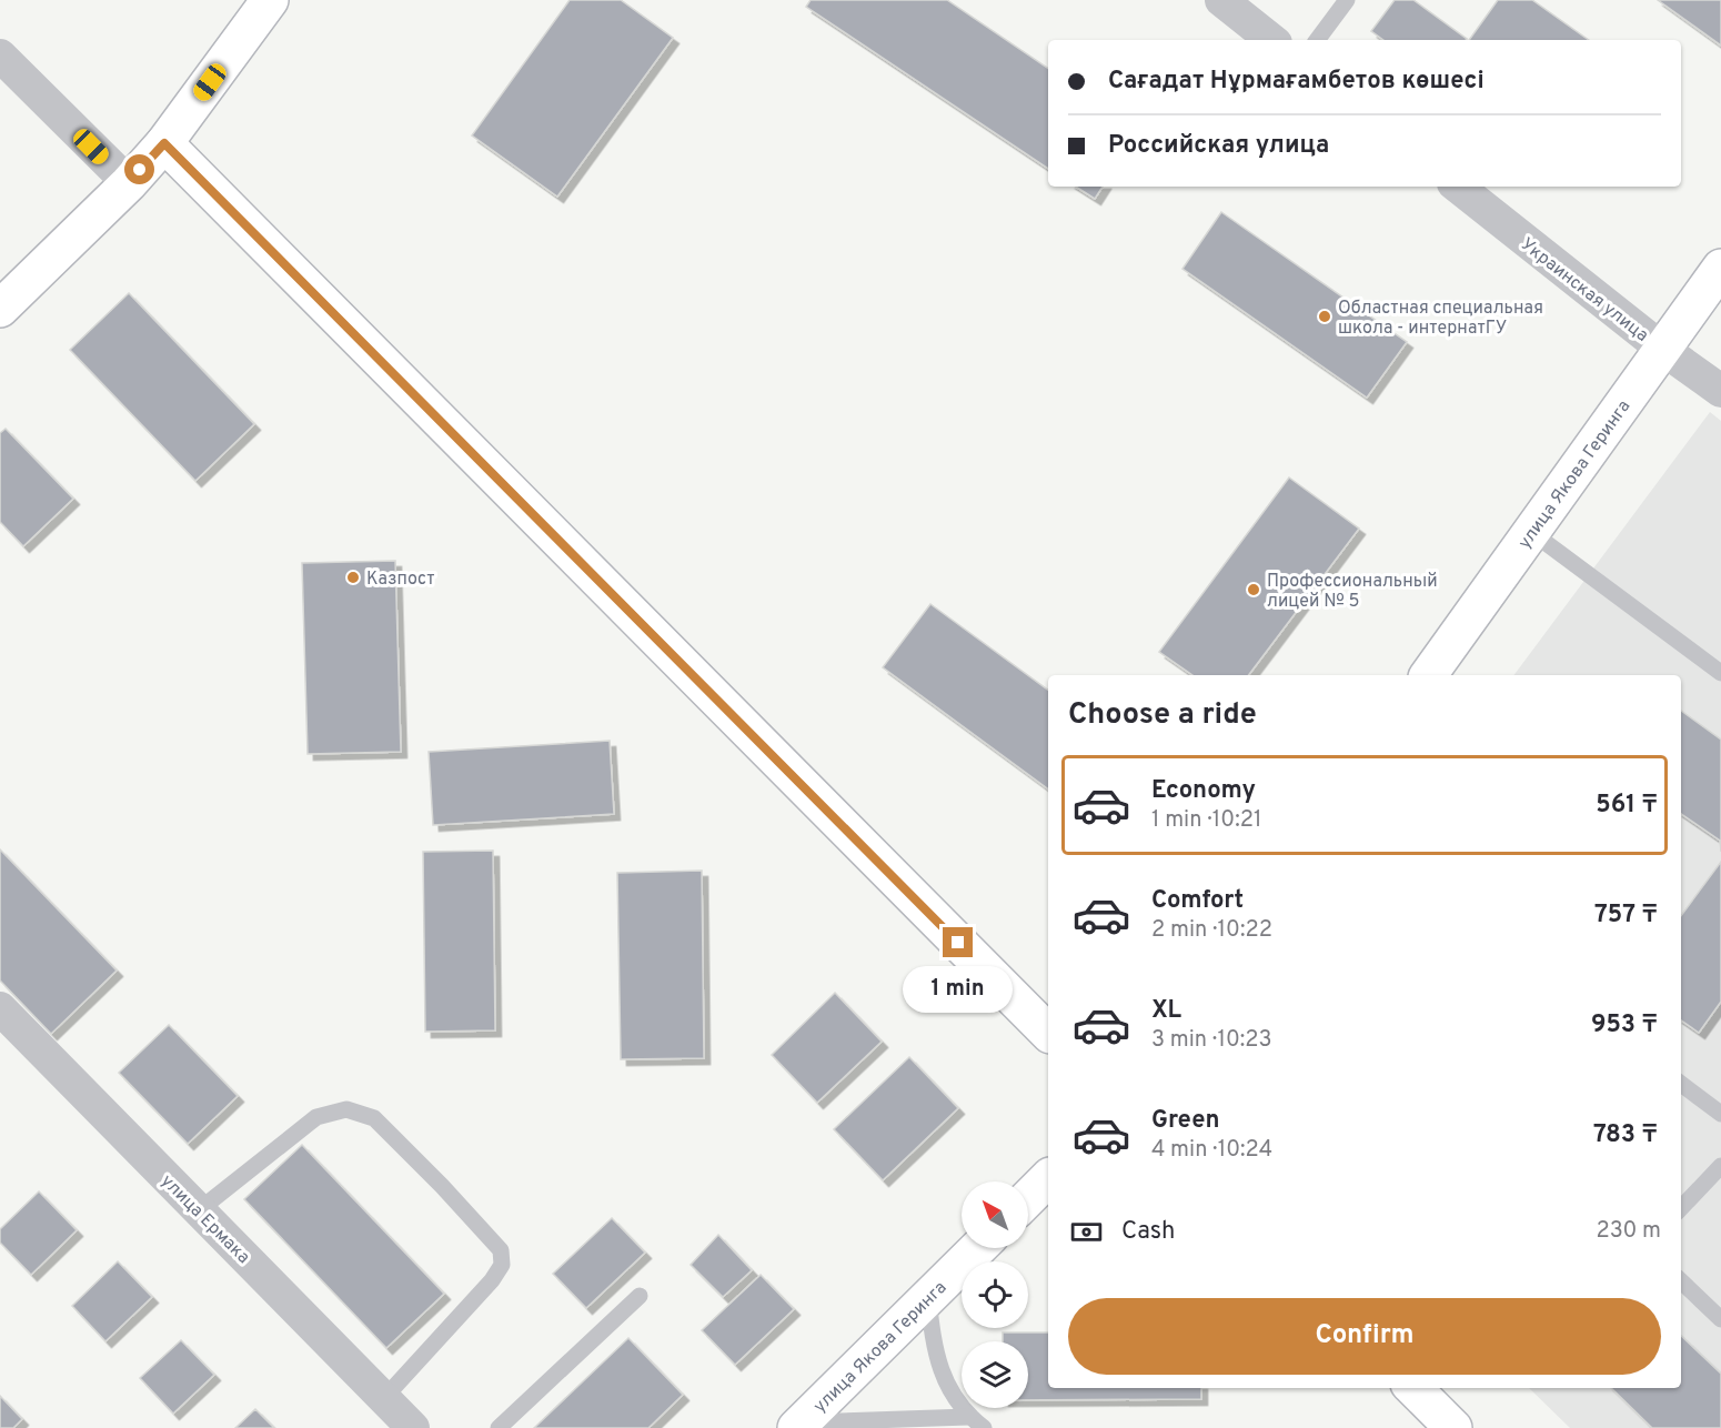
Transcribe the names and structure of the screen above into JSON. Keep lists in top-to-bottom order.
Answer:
{
  "streets": {
    "street": ["Украинская улица", "улица Якова Геринга", "улица Ермака"]
  },
  "crossings": [
    ["Украинская улица", "улица Якова Геринга"]
  ],
  "places": ["Областная специальная школа - интернатГУ", "Казпост", "Профессиональный лицей № 5"],
  "north": "top left",
  "page": {
    "banner": ["Сағадат Нұрмағамбетов көшесі", "Российская улица"],
    "heading": "Choose a ride",
    "list": [
      {
        "name": "Economy",
        "note": "1 min · 10:21",
        "value": "561 ₸"
      },
      {
        "name": "Comfort",
        "note": "2 min · 10:22",
        "value": "757 ₸"
      },
      {
        "name": "XL",
        "note": "3 min · 10:23",
        "value": "953 ₸"
      },
      {
        "name": "Green",
        "note": "4 min · 10:24",
        "value": "783 ₸"
      }
    ],
    "bubble": "1 min",
    "pay": ["Cash", "230 m"],
    "buttons": "Confirm"
  }
}
